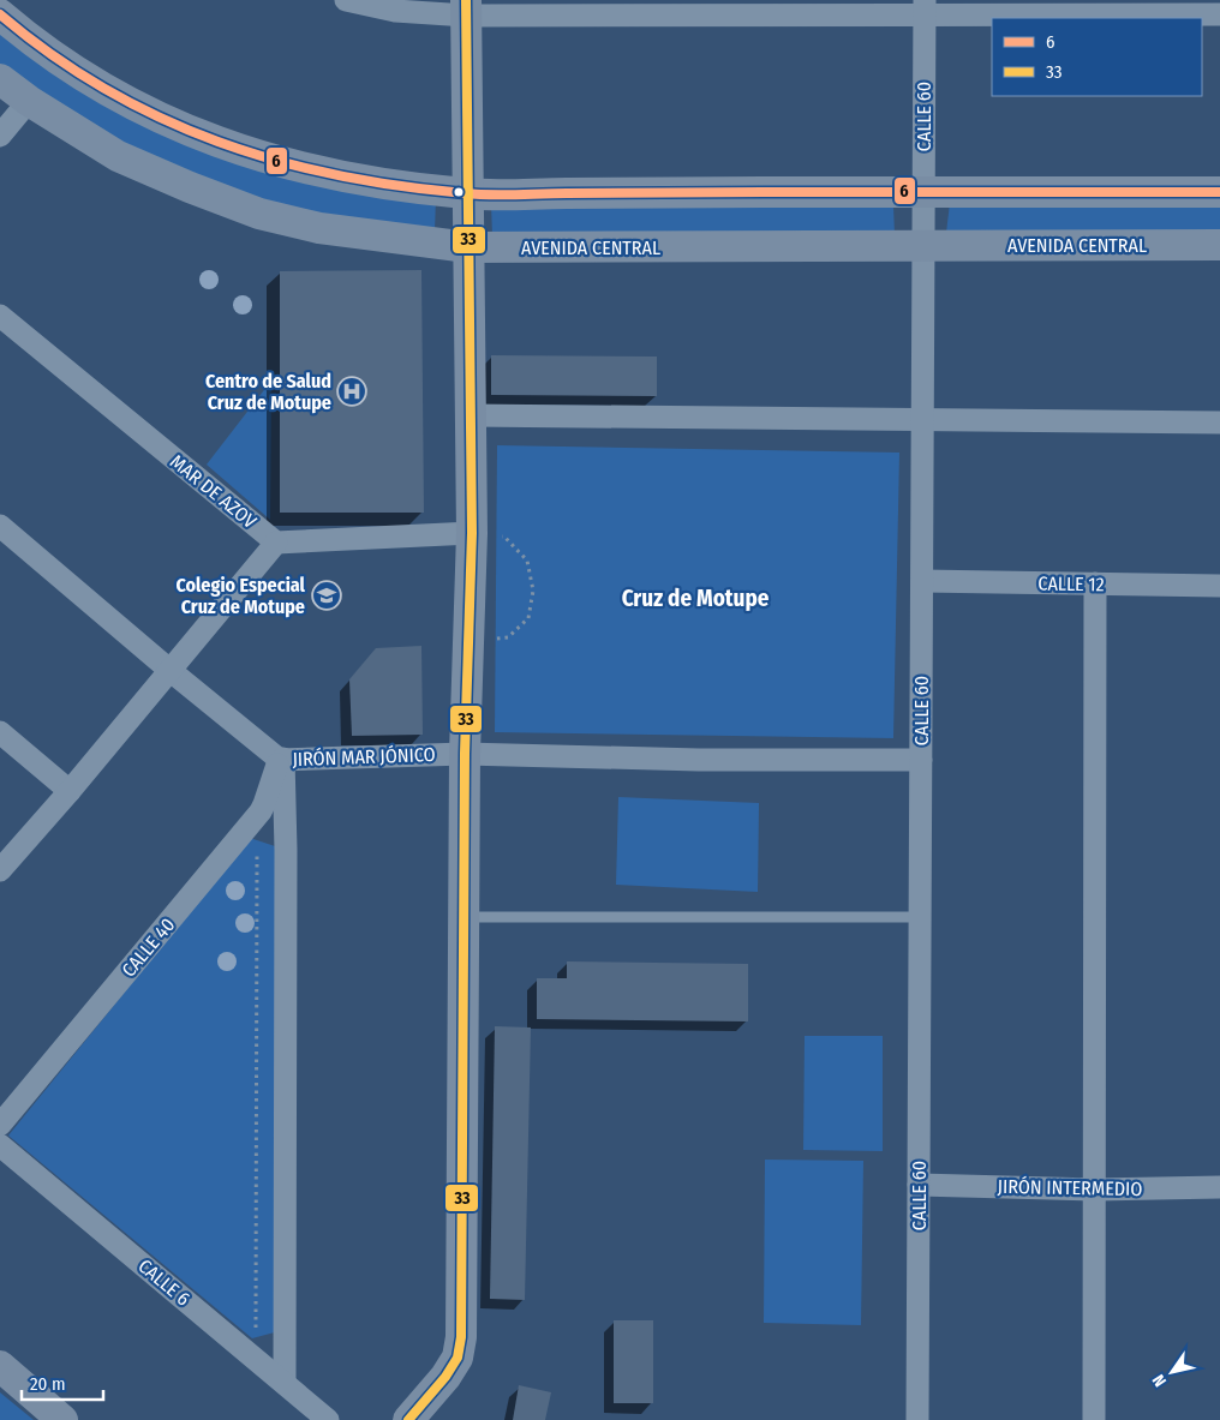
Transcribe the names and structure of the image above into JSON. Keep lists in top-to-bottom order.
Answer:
{
  "streets": {
    "main road": ["AVENIDA CENTRAL"],
    "street": [
      "CALLE 60",
      "MAR DE AZOV",
      "CALLE 12",
      "JIRÓN MAR JÓNICO",
      "CALLE 40",
      "JIRÓN INTERMEDIO",
      "CALLE 6"
    ]
  },
  "crossings": [
    ["CALLE 60", "AVENIDA CENTRAL"],
    ["CALLE 60", "CALLE 12"],
    ["CALLE 60", "JIRÓN MAR JÓNICO"],
    ["CALLE 60", "JIRÓN INTERMEDIO"],
    ["JIRÓN MAR JÓNICO", "CALLE 40"]
  ],
  "districts": ["Cruz de Motupe"],
  "places": {
    "hospital": ["Centro de Salud Cruz de Motupe"],
    "school or university": ["Colegio Especial Cruz de Motupe"]
  },
  "lines": ["transit line 33", "transit line 6"],
  "legend": ["6", "33"],
  "scale_bar": "20 m",
  "north": "bottom left"
}
